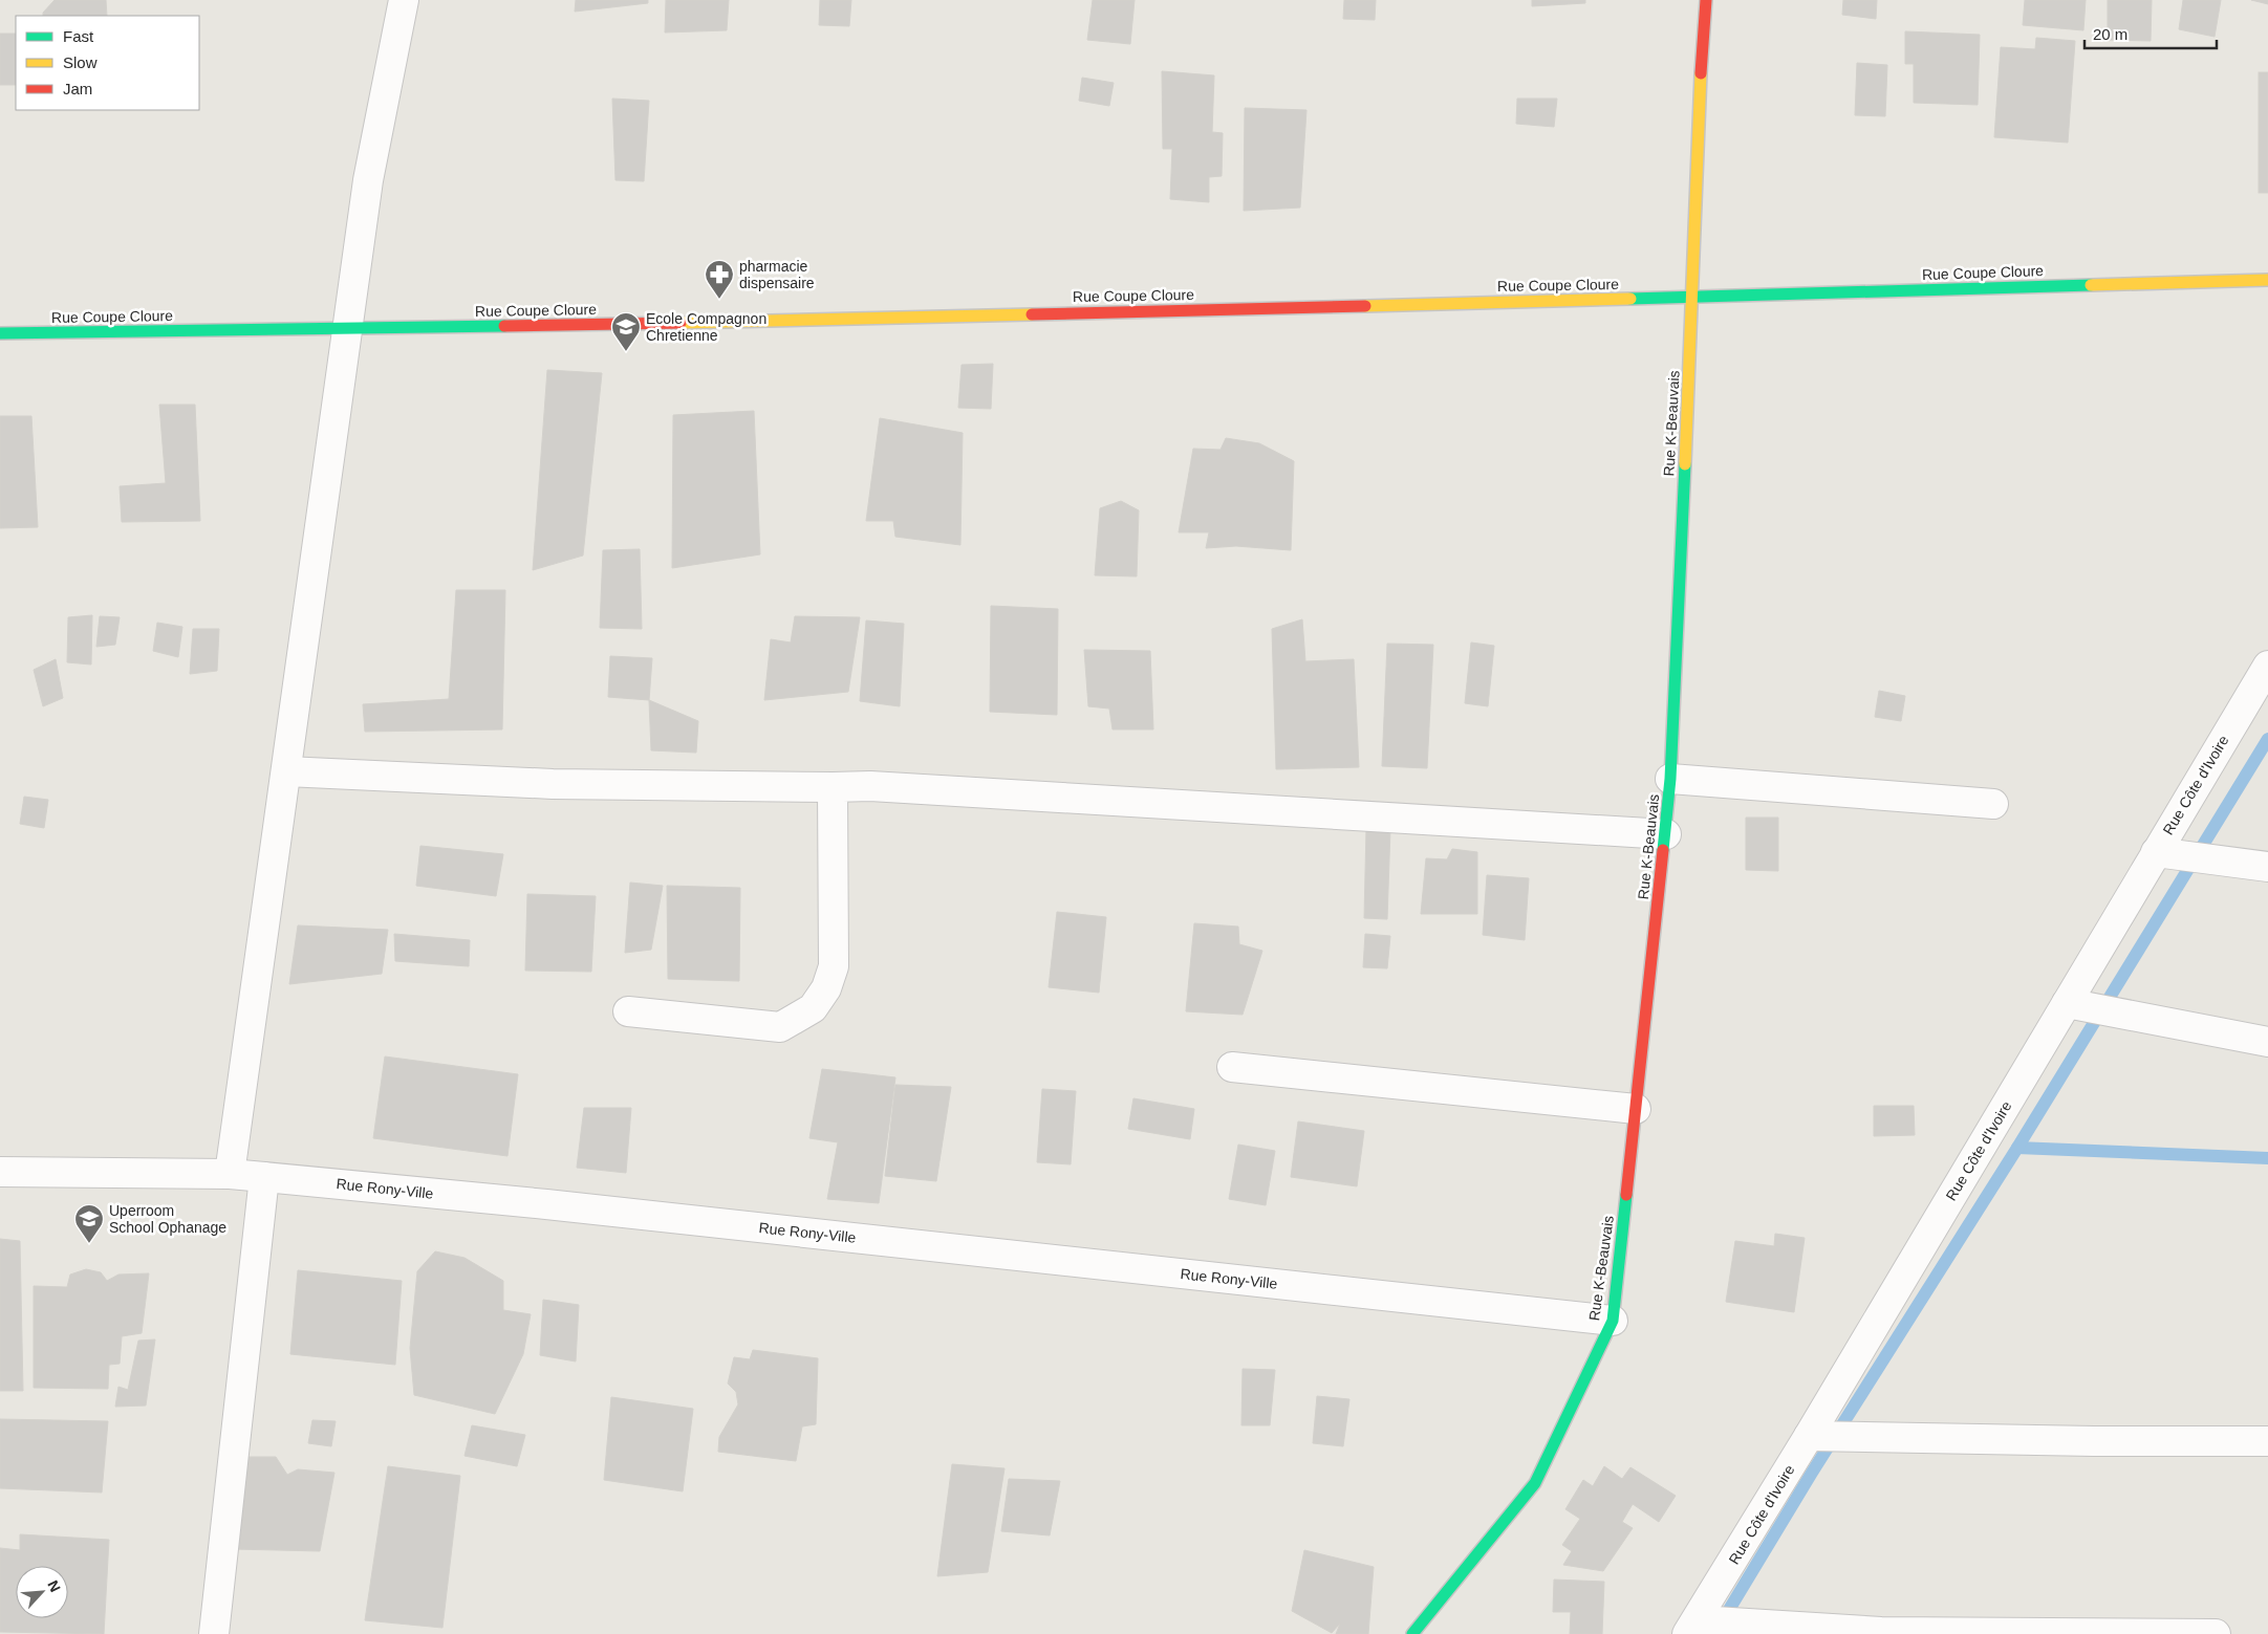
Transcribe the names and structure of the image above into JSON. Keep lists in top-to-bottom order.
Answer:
{
  "streets": {
    "street": [
      "Rue Coupe Cloure",
      "Rue K-Beauvais",
      "Rue Côte d'Ivoire",
      "Rue Rony-Ville"
    ]
  },
  "crossings": [
    ["Rue Coupe Cloure", "Rue K-Beauvais"],
    ["Rue K-Beauvais", "Rue Rony-Ville"]
  ],
  "places": {
    "pharmacy": ["pharmacie dispensaire"],
    "school or university": ["Ecole Compagnon Chretienne", "Uperroom School Ophanage"]
  },
  "legend": ["Fast", "Slow", "Jam"],
  "scale_bar": "20 m",
  "north": "top right"
}
